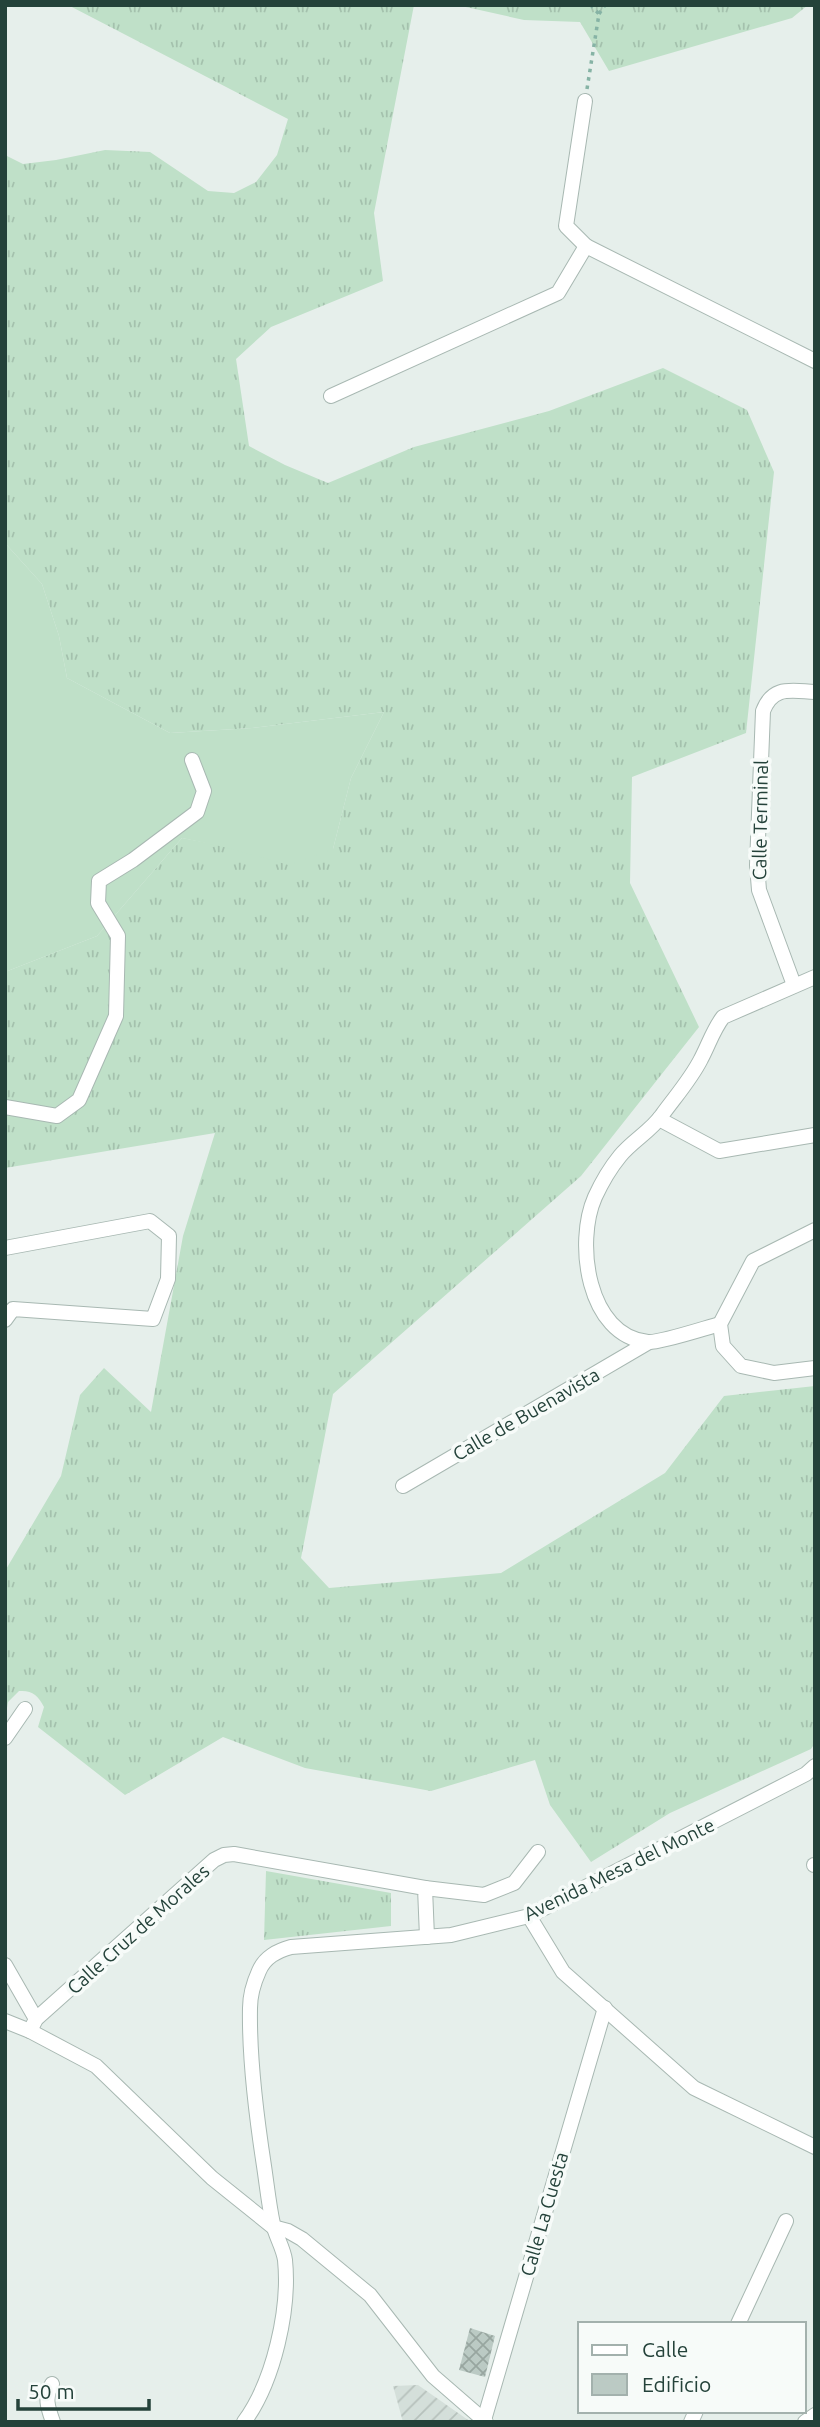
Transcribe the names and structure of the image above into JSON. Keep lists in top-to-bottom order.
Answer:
{
  "streets": {
    "street": [
      "Calle Terminal",
      "Calle de Buenavista",
      "Avenida Mesa del Monte",
      "Calle Cruz de Morales",
      "Calle La Cuesta"
    ]
  },
  "legend": ["Calle", "Edificio"],
  "scale_bar": "50 m"
}
